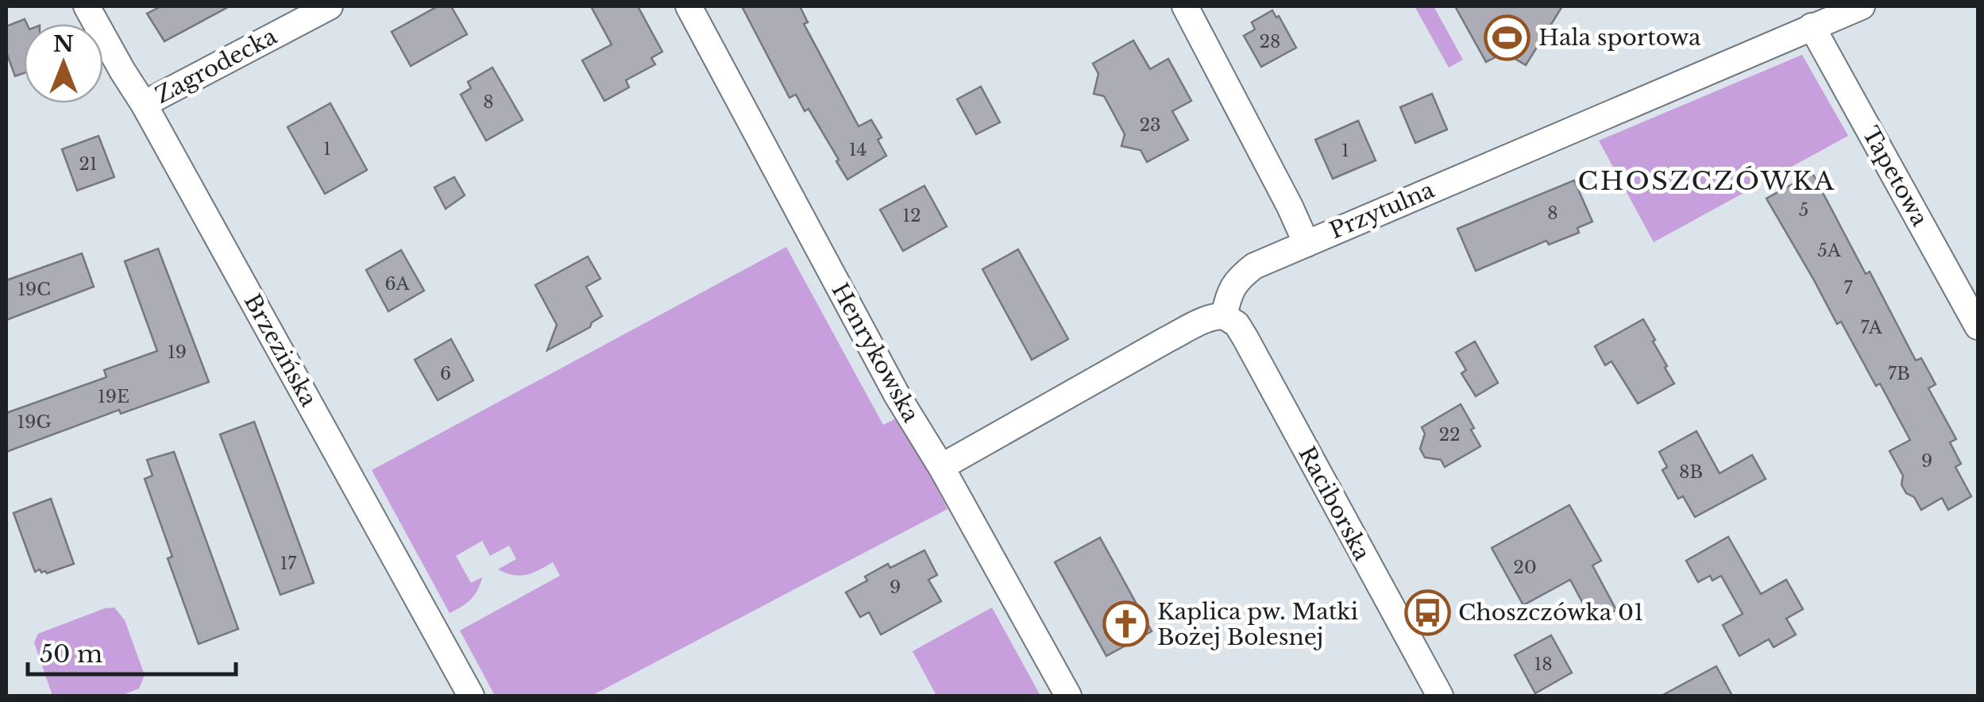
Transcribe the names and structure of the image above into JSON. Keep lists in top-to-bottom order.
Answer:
{
  "streets": {
    "street": [
      "Zagrodecka",
      "Tapetowa",
      "Przytulna",
      "Brzezińska",
      "Henrykowska",
      "Raciborska"
    ]
  },
  "crossings": [
    ["Zagrodecka", "Brzezińska"],
    ["Tapetowa", "Przytulna"],
    ["Przytulna", "Raciborska"]
  ],
  "districts": ["CHOSZCZÓWKA"],
  "places": {
    "sports": ["Hala sportowa"],
    "bus stop": ["Choszczówka 01"],
    "church": ["Kaplica pw. Matki Bożej Bolesnej"]
  },
  "house_numbers": [
    "28",
    "8",
    "23",
    "1",
    "14",
    "1",
    "21",
    "5",
    "8",
    "12",
    "5A",
    "6A",
    "7",
    "19C",
    "7A",
    "19",
    "6",
    "7B",
    "19E",
    "19G",
    "22",
    "9",
    "8B",
    "17",
    "20",
    "9",
    "18"
  ],
  "scale_bar": "50 m",
  "north": "top"
}
